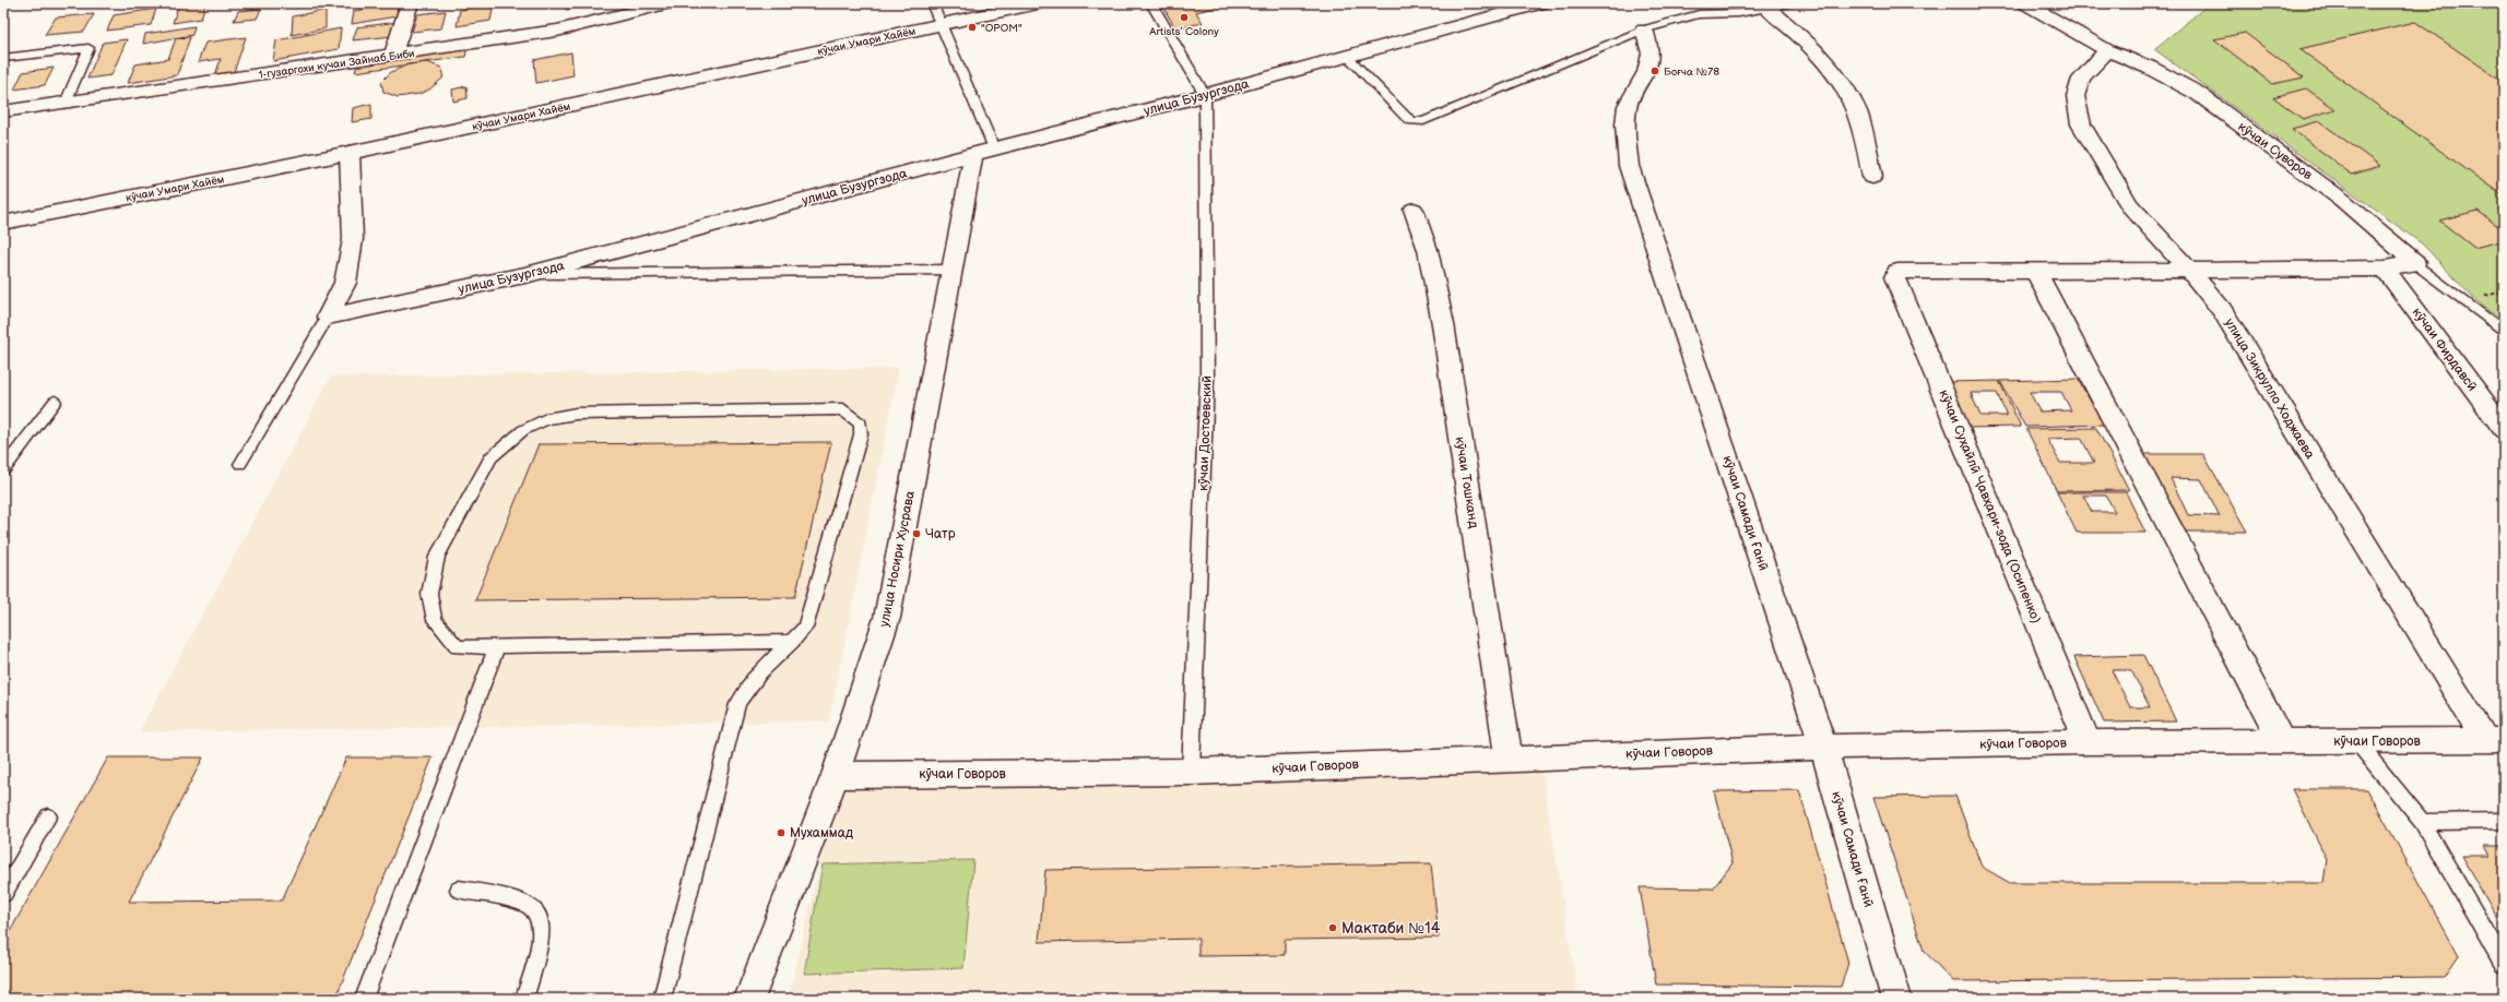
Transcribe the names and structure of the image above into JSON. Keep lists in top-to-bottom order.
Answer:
{
  "streets": {
    "street": [
      "кӯчаи Умари Хайём",
      "1-гузаргохи кучаи Зайнаб Биби",
      "улица Бузургзода",
      "кӯчаи Суворов",
      "кӯчаи Фирдавсӣ",
      "улица Зикрулло Ходжаева",
      "кӯчаи Тошканд",
      "кӯчаи Суҳайлӣ Ҷавҳари-зода (Осипенко)",
      "кӯчаи Самади Ғанӣ",
      "улица Носири Хусрава",
      "кӯчаи Говоров"
    ],
    "lane": ["кӯчаи Достоевский"]
  },
  "crossings": [
    ["улица Бузургзода", "кӯчаи Достоевский"],
    ["улица Бузургзода", "улица Носири Хусрава"],
    ["кӯчаи Суворов", "улица Зикрулло Ходжаева"],
    ["улица Зикрулло Ходжаева", "кӯчаи Говоров"],
    ["кӯчаи Достоевский", "кӯчаи Говоров"],
    ["кӯчаи Тошканд", "кӯчаи Говоров"],
    ["кӯчаи Суҳайлӣ Ҷавҳари-зода (Осипенко)", "кӯчаи Говоров"],
    ["кӯчаи Самади Ғанӣ", "кӯчаи Говоров"],
    ["улица Носири Хусрава", "кӯчаи Говоров"]
  ],
  "places": [
    "Artists’ Colony",
    "\"OPOM\"",
    "Боғча №78",
    "Чатр",
    "Мухаммад",
    "Мактаби №14"
  ]
}
